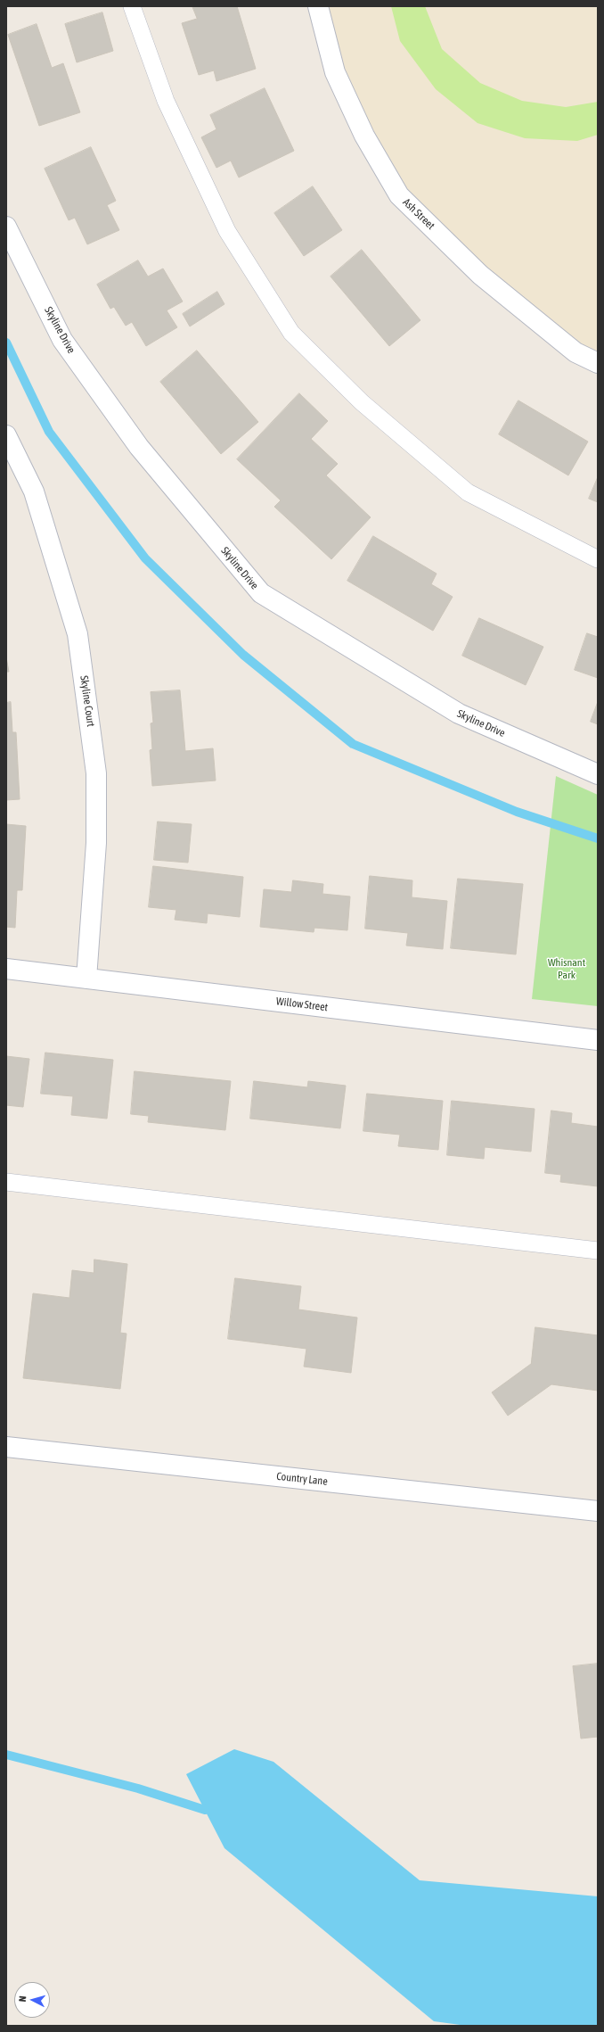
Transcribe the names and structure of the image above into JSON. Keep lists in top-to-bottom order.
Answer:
{
  "streets": {
    "street": [
      "Ash Street",
      "Skyline Drive",
      "Skyline Court",
      "Willow Street",
      "Country Lane"
    ]
  },
  "crossings": [
    ["Skyline Court", "Willow Street"]
  ],
  "parks": ["Whisnant Park"],
  "north": "left"
}
